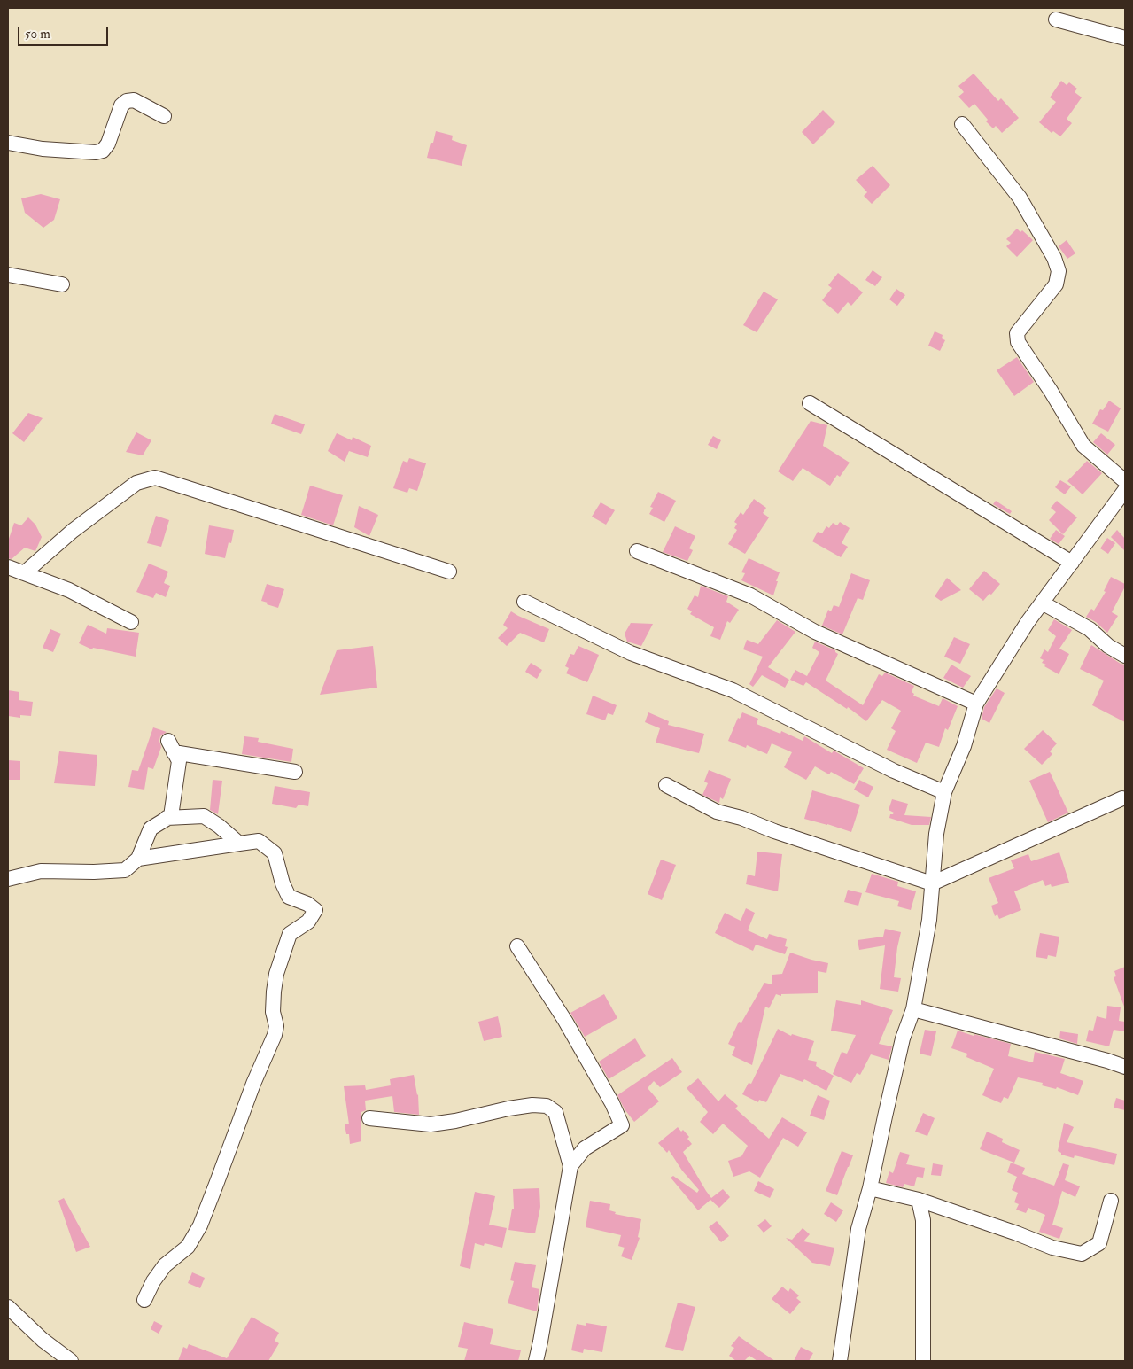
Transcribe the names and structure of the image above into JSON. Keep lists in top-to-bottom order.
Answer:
{
  "scale_bar": "50 m"
}
